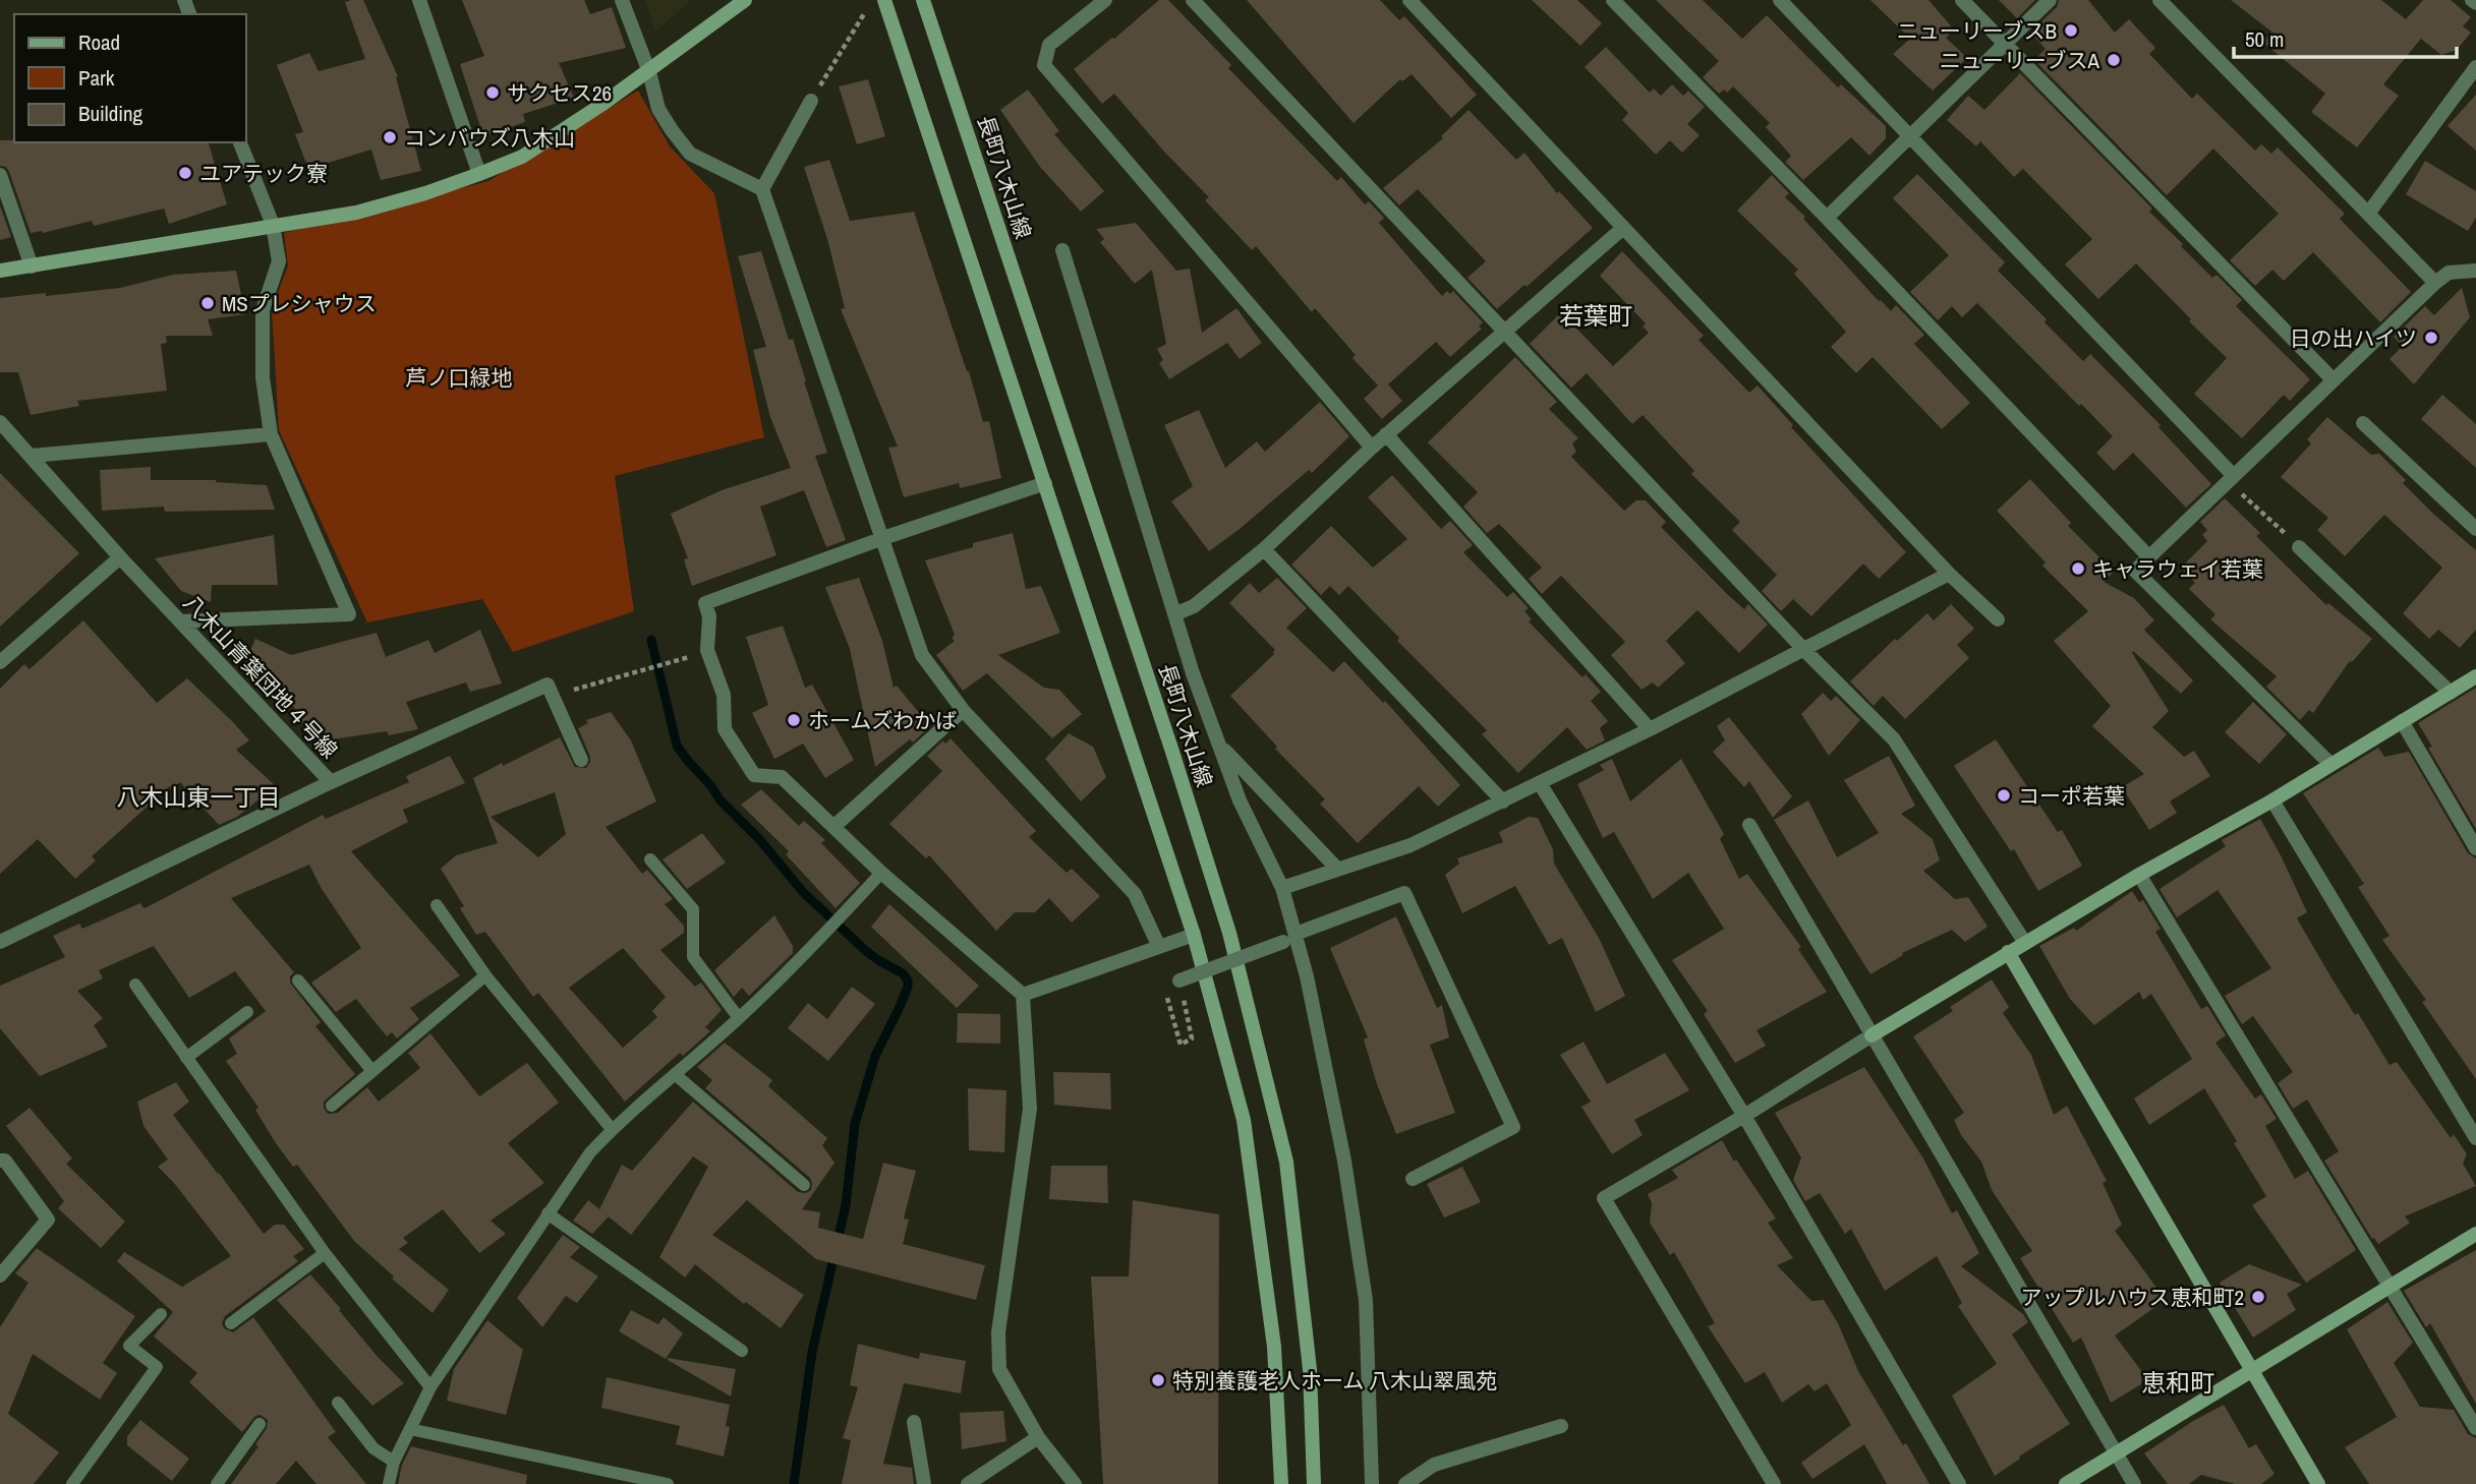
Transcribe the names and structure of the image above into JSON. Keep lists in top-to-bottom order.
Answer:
{
  "streets": {
    "street": ["長町八木山線", "八木山青葉団地４号線"]
  },
  "districts": ["若葉町", "八木山東一丁目", "恵和町"],
  "parks": ["芦ノ口緑地"],
  "places": [
    "ニューリーブスB",
    "ニューリーブスA",
    "サクセス26",
    "コンバウズ八木山",
    "ユアテック寮",
    "MSプレシャウス",
    "日の出ハイツ",
    "キャラウェイ若葉",
    "ホームズわかば",
    "コーポ若葉",
    "アップルハウス恵和町2",
    "特別養護老人ホーム 八木山翠風苑"
  ],
  "legend": ["Road", "Park", "Building"],
  "scale_bar": "50 m"
}
